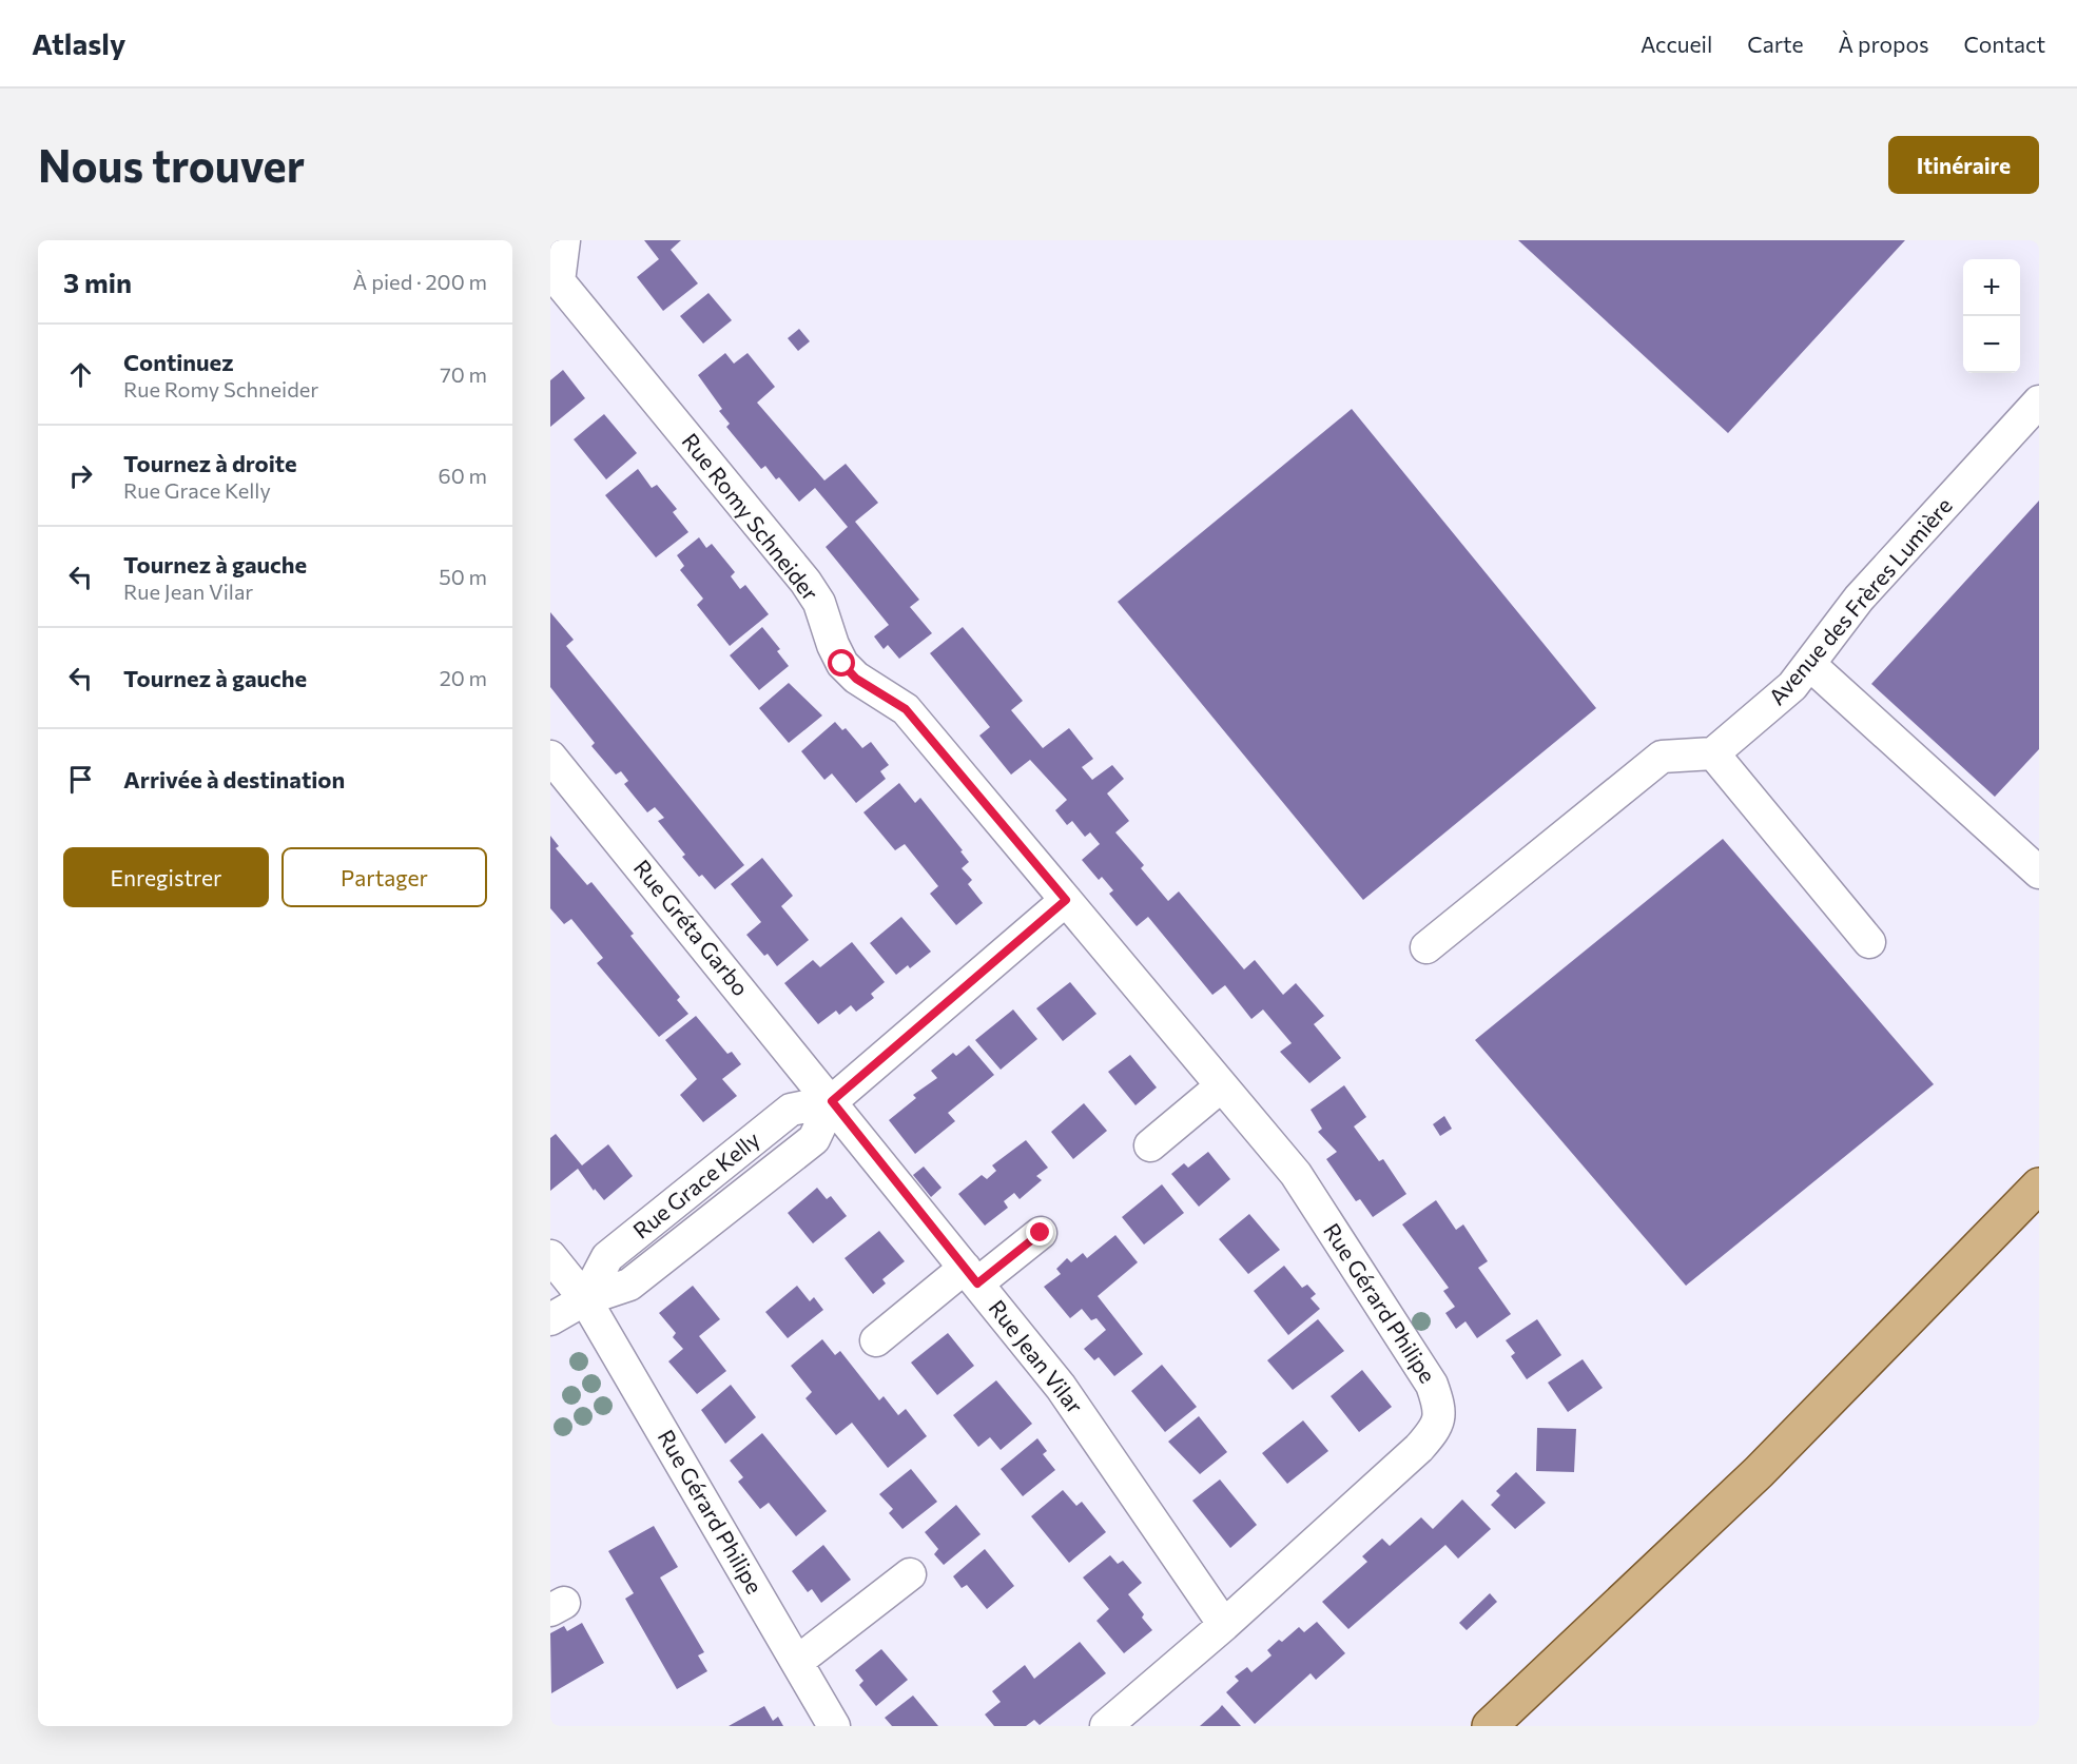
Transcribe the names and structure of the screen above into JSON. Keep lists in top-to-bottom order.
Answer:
{
  "streets": {
    "street": [
      "Rue Romy Schneider",
      "Avenue des Frères Lumière",
      "Rue Gréta Garbo",
      "Rue Grace Kelly",
      "Rue Gérard Philipe",
      "Rue Jean Vilar"
    ]
  },
  "crossings": [
    ["Rue Romy Schneider", "Rue Grace Kelly"],
    ["Rue Romy Schneider", "Rue Gérard Philipe"],
    ["Rue Gréta Garbo", "Rue Grace Kelly"],
    ["Rue Gréta Garbo", "Rue Jean Vilar"],
    ["Rue Grace Kelly", "Rue Gérard Philipe"],
    ["Rue Grace Kelly", "Rue Jean Vilar"],
    ["Rue Gérard Philipe", "Rue Jean Vilar"]
  ],
  "page": {
    "header": "Atlasly",
    "nav": [
      "Accueil",
      "Carte",
      "À propos",
      "Contact"
    ],
    "buttons": [
      "Itinéraire",
      ["Enregistrer", "Partager"]
    ],
    "title": "Nous trouver",
    "heading": ["3 min", "À pied · 200 m"],
    "map_buttons": ["+", "−"],
    "list": [
      ["Continuez", "Rue Romy Schneider", "70 m"],
      ["Tournez à droite", "Rue Grace Kelly", "60 m"],
      ["Tournez à gauche", "Rue Jean Vilar", "50 m"],
      ["Tournez à gauche", "20 m"],
      "Arrivée à destination"
    ]
  }
}
